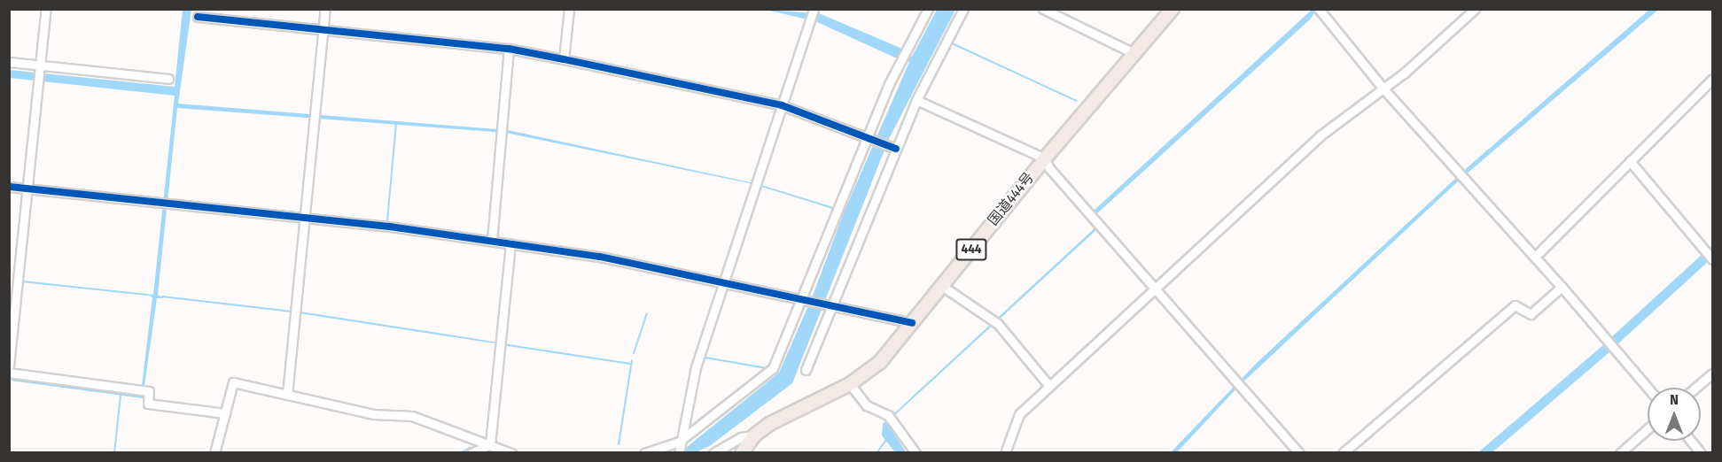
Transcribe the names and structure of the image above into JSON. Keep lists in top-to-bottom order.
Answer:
{
  "streets": {
    "highway": ["国道444号", "444"]
  },
  "north": "top"
}
